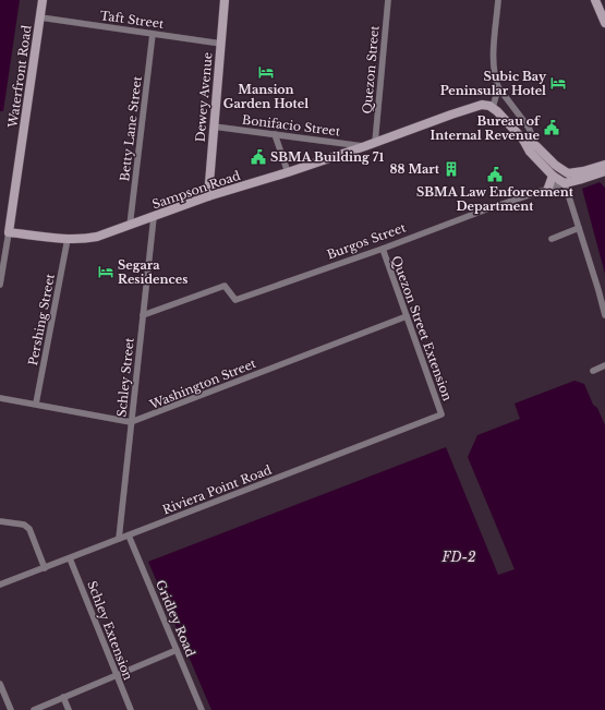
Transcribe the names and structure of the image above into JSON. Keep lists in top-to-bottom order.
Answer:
{
  "streets": {
    "main road": [
      "Waterfront Road",
      "Dewey Avenue",
      "Sampson Road",
      "Burgos Street"
    ],
    "street": [
      "Taft Street",
      "Quezon Street",
      "Bonifacio Street",
      "Betty Lane Street",
      "Pershing Street",
      "Quezon Street Extension",
      "Schley Street",
      "Washington Street",
      "Riviera Point Road",
      "Gridley Road",
      "Schley Extension"
    ]
  },
  "crossings": [
    ["Taft Street", "Waterfront Road"],
    ["Taft Street", "Dewey Avenue"],
    ["Taft Street", "Betty Lane Street"],
    ["Quezon Street", "Sampson Road"],
    ["Waterfront Road", "Sampson Road"],
    ["Dewey Avenue", "Bonifacio Street"],
    ["Dewey Avenue", "Sampson Road"],
    ["Bonifacio Street", "Sampson Road"],
    ["Betty Lane Street", "Sampson Road"],
    ["Sampson Road", "Pershing Street"],
    ["Sampson Road", "Schley Street"],
    ["Burgos Street", "Quezon Street Extension"],
    ["Burgos Street", "Schley Street"],
    ["Quezon Street Extension", "Washington Street"],
    ["Quezon Street Extension", "Riviera Point Road"],
    ["Schley Street", "Washington Street"],
    ["Schley Street", "Riviera Point Road"],
    ["Riviera Point Road", "Gridley Road"],
    ["Riviera Point Road", "Schley Extension"]
  ],
  "water": ["FD-2"],
  "places": {
    "hotel": ["Mansion Garden Hotel", "Subic Bay Peninsular Hotel", "Segara Residences"],
    "public building": ["Bureau of Internal Revenue", "SBMA Building 71", "SBMA Law Enforcement Department"],
    "building": ["88 Mart"]
  }
}
